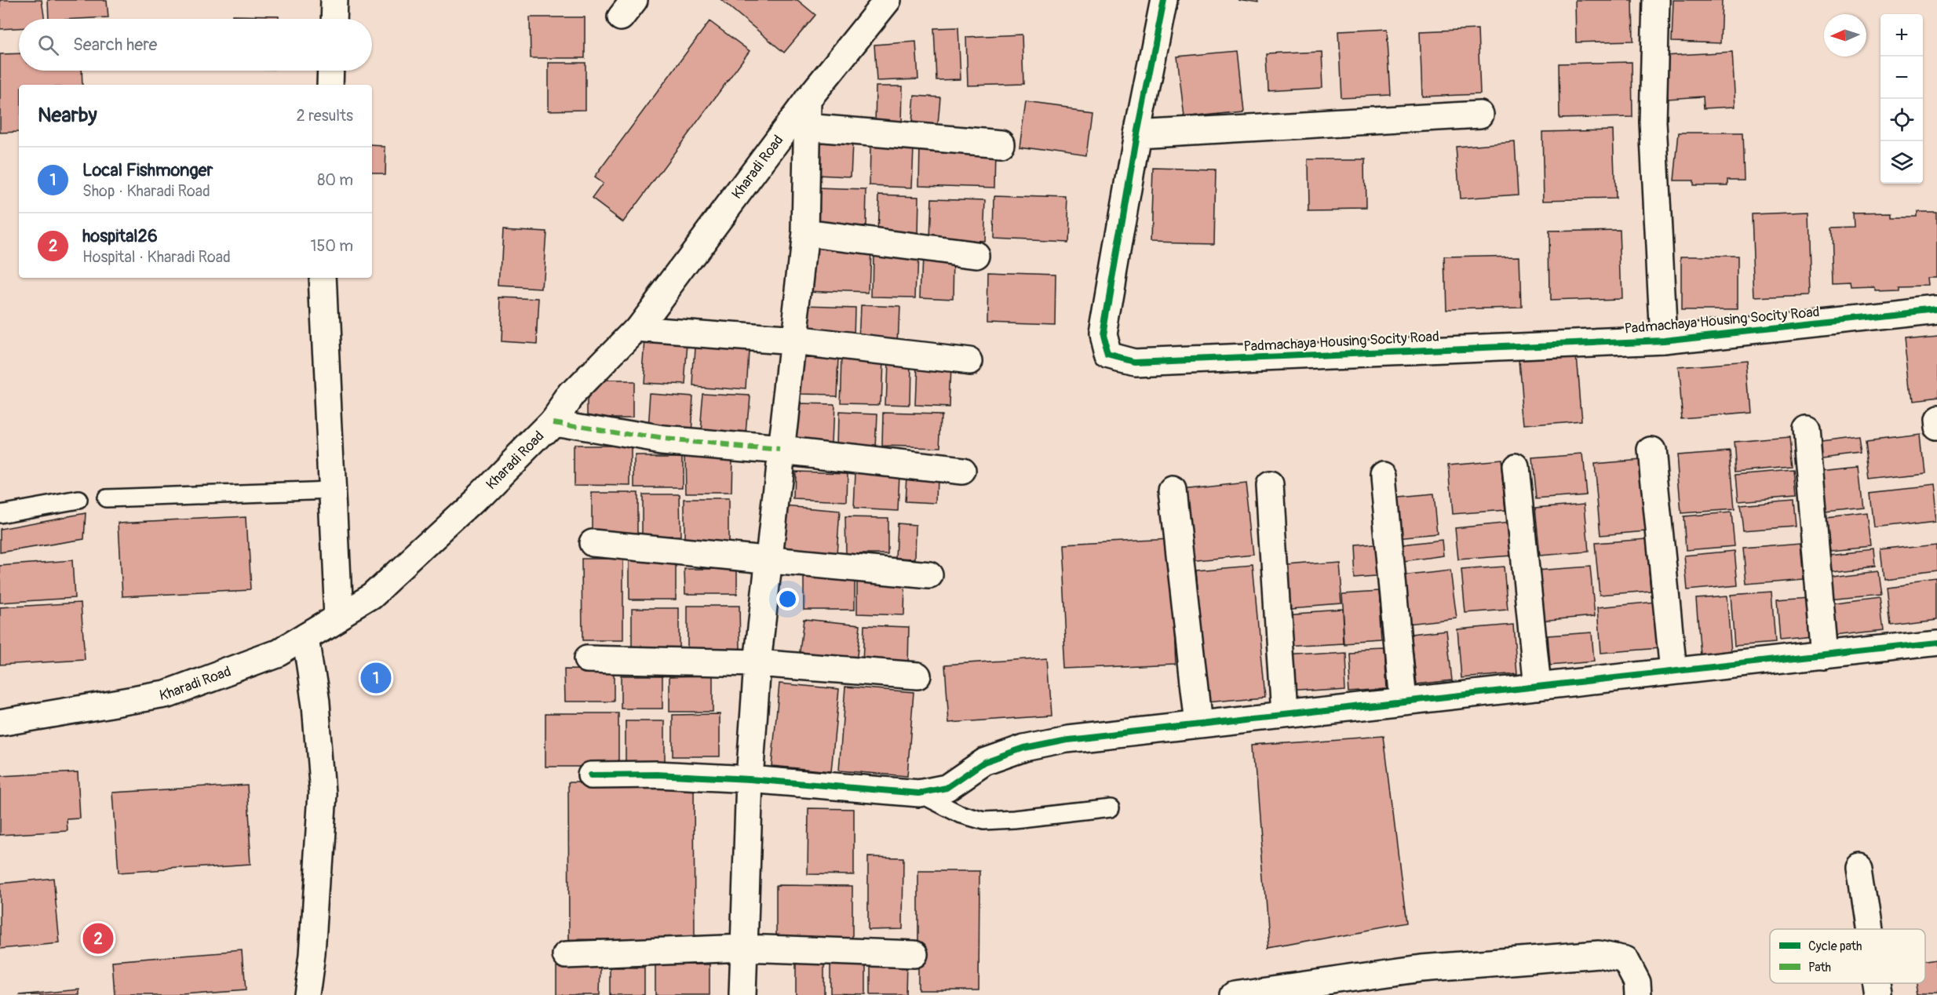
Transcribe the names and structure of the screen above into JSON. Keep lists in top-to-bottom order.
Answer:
{
  "streets": {
    "street": ["Kharadi Road", "Padmachaya Housing Socity Road"]
  },
  "legend": ["Cycle path", "Path"],
  "north": "left",
  "page": {
    "map_buttons": ["+", "−"],
    "search": "Search here",
    "heading": ["Nearby", "2 results"],
    "list": [
      {
        "mark": "1",
        "name": "Local Fishmonger",
        "note": "Shop · Kharadi Road",
        "value": "80 m"
      },
      {
        "mark": "2",
        "name": "hospital26",
        "note": "Hospital · Kharadi Road",
        "value": "150 m"
      }
    ],
    "pins": ["1", "2"]
  }
}
